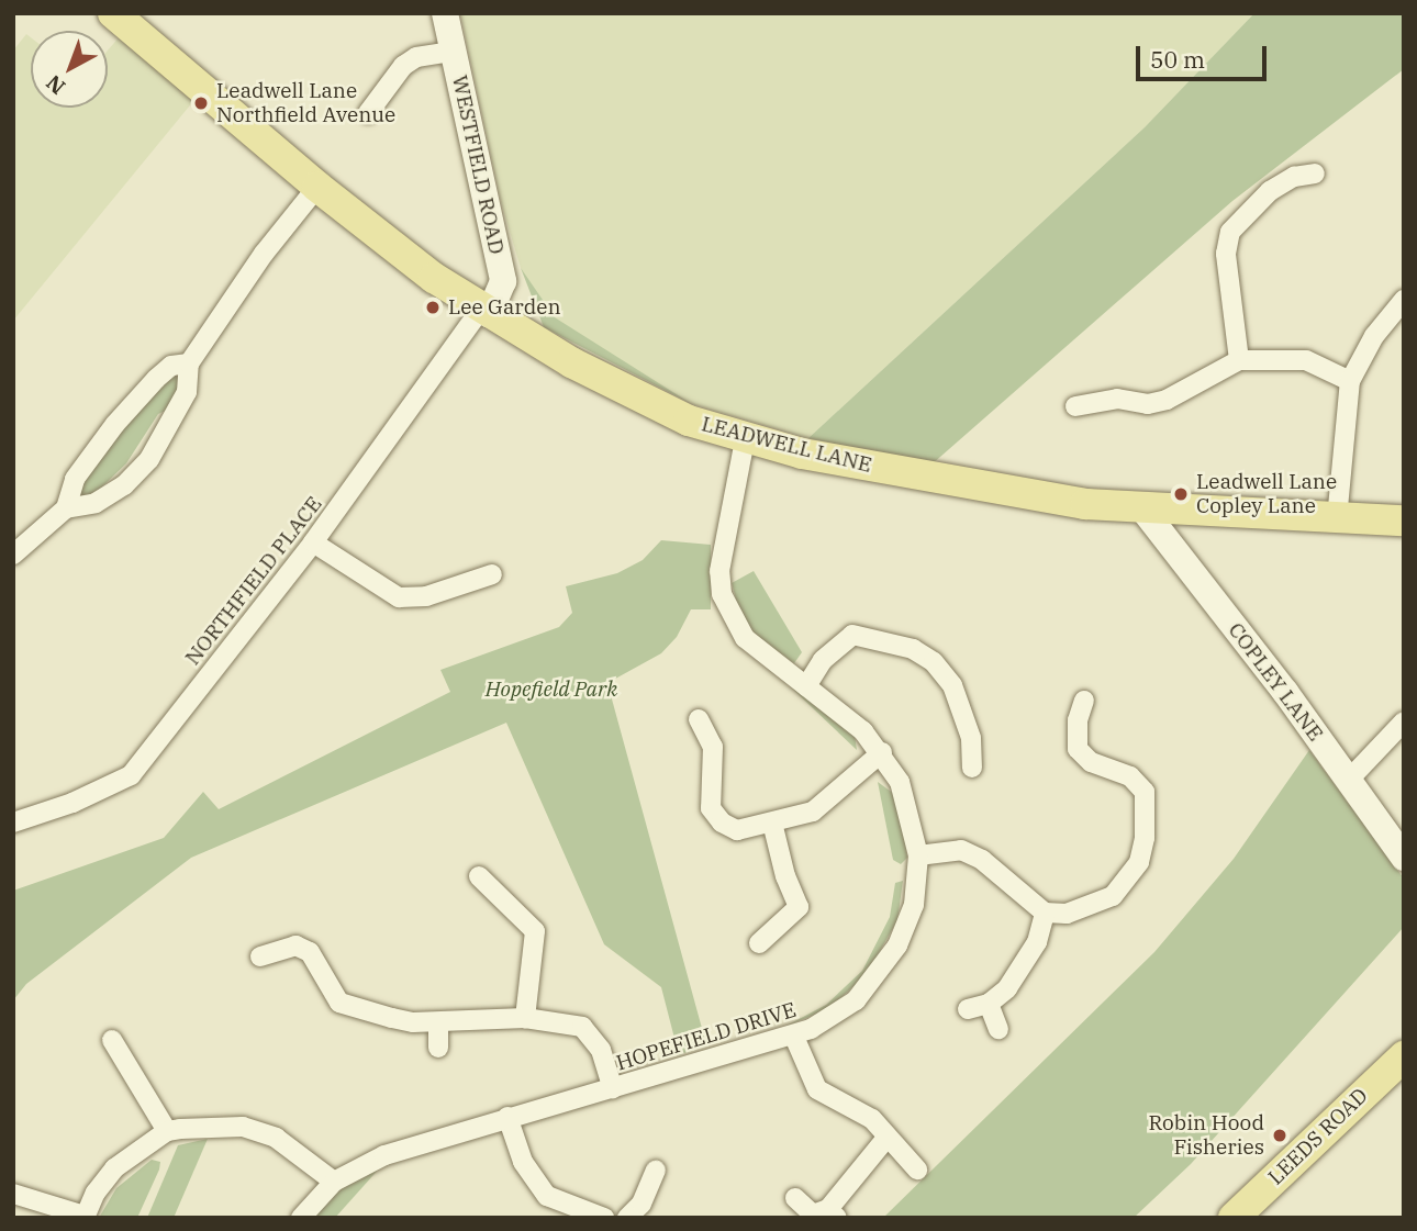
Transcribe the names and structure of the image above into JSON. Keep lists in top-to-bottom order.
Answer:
{
  "streets": {
    "main road": ["LEADWELL LANE", "LEEDS ROAD"],
    "street": [
      "WESTFIELD ROAD",
      "NORTHFIELD PLACE",
      "COPLEY LANE",
      "HOPEFIELD DRIVE"
    ]
  },
  "crossings": [
    ["WESTFIELD ROAD", "LEADWELL LANE"],
    ["WESTFIELD ROAD", "NORTHFIELD PLACE"],
    ["LEADWELL LANE", "NORTHFIELD PLACE"],
    ["LEADWELL LANE", "COPLEY LANE"],
    ["LEADWELL LANE", "HOPEFIELD DRIVE"]
  ],
  "parks": ["Hopefield Park"],
  "places": [
    "Leadwell Lane Northfield Avenue",
    "Lee Garden",
    "Leadwell Lane Copley Lane",
    "Robin Hood Fisheries"
  ],
  "scale_bar": "50 m",
  "north": "bottom left"
}
